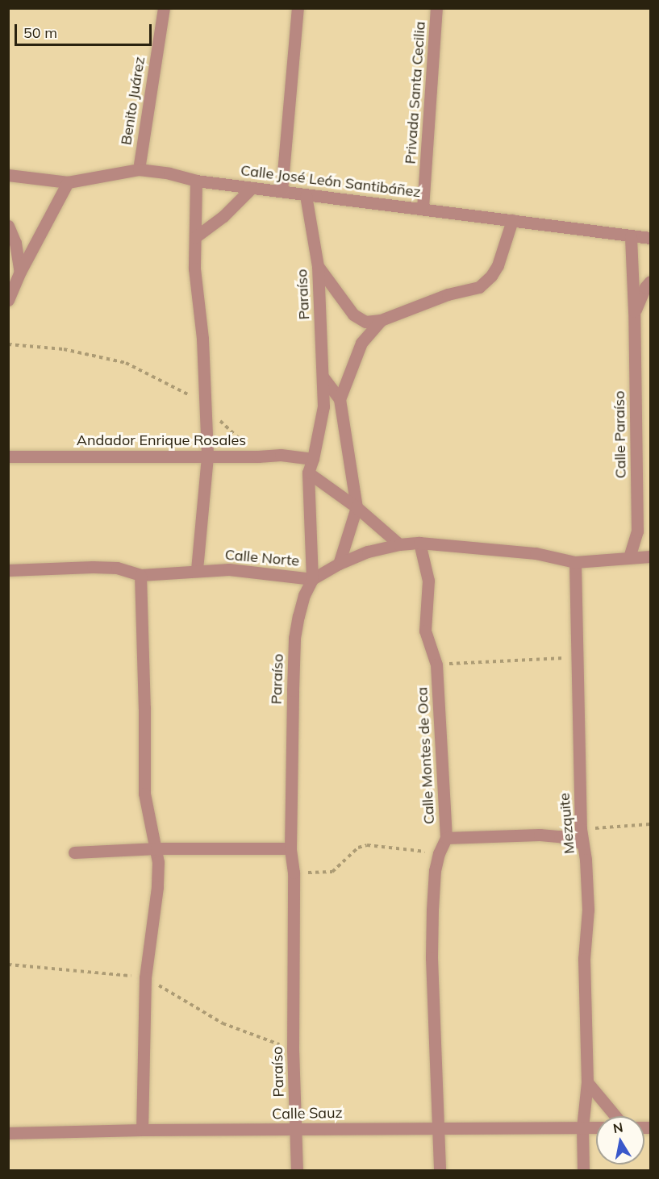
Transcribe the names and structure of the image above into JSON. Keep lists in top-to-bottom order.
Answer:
{
  "streets": {
    "street": [
      "Privada Santa Cecilia",
      "Benito Juárez",
      "Calle José León Santibáñez",
      "Paraíso",
      "Calle Paraíso",
      "Andador Enrique Rosales",
      "Calle Norte",
      "Calle Montes de Oca",
      "Mezquite",
      "Calle Sauz"
    ]
  },
  "crossings": [
    ["Privada Santa Cecilia", "Calle José León Santibáñez"],
    ["Benito Juárez", "Calle José León Santibáñez"],
    ["Calle José León Santibáñez", "Paraíso"],
    ["Calle José León Santibáñez", "Calle Paraíso"],
    ["Paraíso", "Andador Enrique Rosales"],
    ["Paraíso", "Calle Norte"],
    ["Paraíso", "Calle Sauz"],
    ["Calle Paraíso", "Calle Norte"],
    ["Calle Norte", "Calle Montes de Oca"],
    ["Calle Norte", "Mezquite"],
    ["Calle Montes de Oca", "Calle Sauz"],
    ["Mezquite", "Calle Sauz"]
  ],
  "scale_bar": "50 m",
  "north": "top"
}
